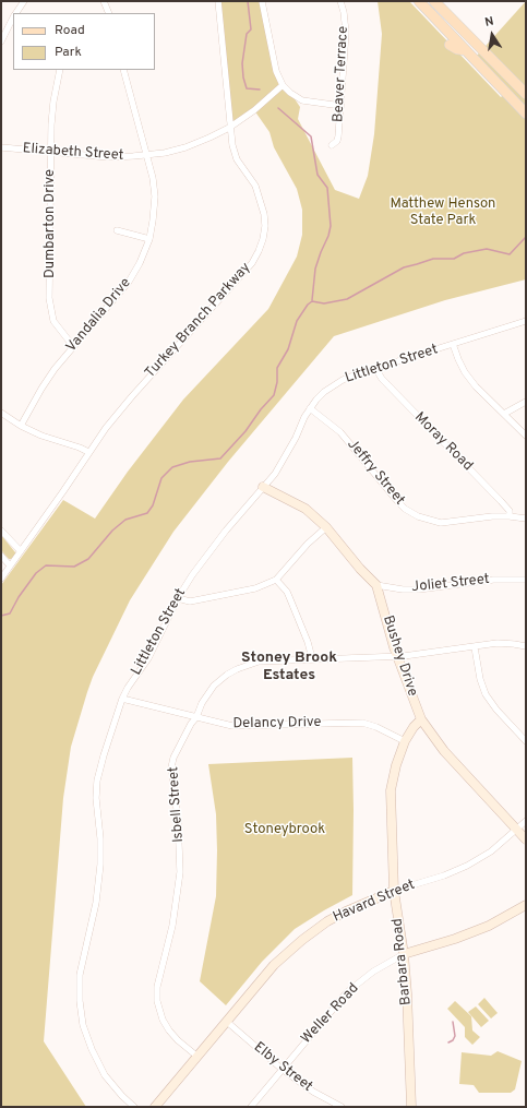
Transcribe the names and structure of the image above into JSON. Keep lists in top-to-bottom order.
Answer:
{
  "streets": {
    "street": [
      "Beaver Terrace",
      "Elizabeth Street",
      "Dumbarton Drive",
      "Vandalia Drive",
      "Turkey Branch Parkway",
      "Littleton Street",
      "Moray Road",
      "Jeffry Street",
      "Joliet Street",
      "Bushey Drive",
      "Delancy Drive",
      "Isbell Street",
      "Havard Street",
      "Barbara Road",
      "Weller Road",
      "Elby Street"
    ]
  },
  "crossings": [
    ["Elizabeth Street", "Dumbarton Drive"],
    ["Elizabeth Street", "Vandalia Drive"],
    ["Elizabeth Street", "Turkey Branch Parkway"],
    ["Dumbarton Drive", "Vandalia Drive"],
    ["Littleton Street", "Moray Road"],
    ["Littleton Street", "Jeffry Street"],
    ["Littleton Street", "Bushey Drive"],
    ["Littleton Street", "Delancy Drive"],
    ["Moray Road", "Jeffry Street"],
    ["Joliet Street", "Bushey Drive"],
    ["Bushey Drive", "Isbell Street"],
    ["Bushey Drive", "Havard Street"],
    ["Bushey Drive", "Barbara Road"],
    ["Delancy Drive", "Isbell Street"],
    ["Delancy Drive", "Barbara Road"],
    ["Isbell Street", "Havard Street"],
    ["Havard Street", "Barbara Road"],
    ["Havard Street", "Elby Street"],
    ["Barbara Road", "Weller Road"],
    ["Weller Road", "Elby Street"]
  ],
  "districts": ["Stoney Brook Estates"],
  "parks": ["Matthew Henson State Park", "Stoneybrook"],
  "legend": ["Road", "Park"],
  "north": "top"
}
